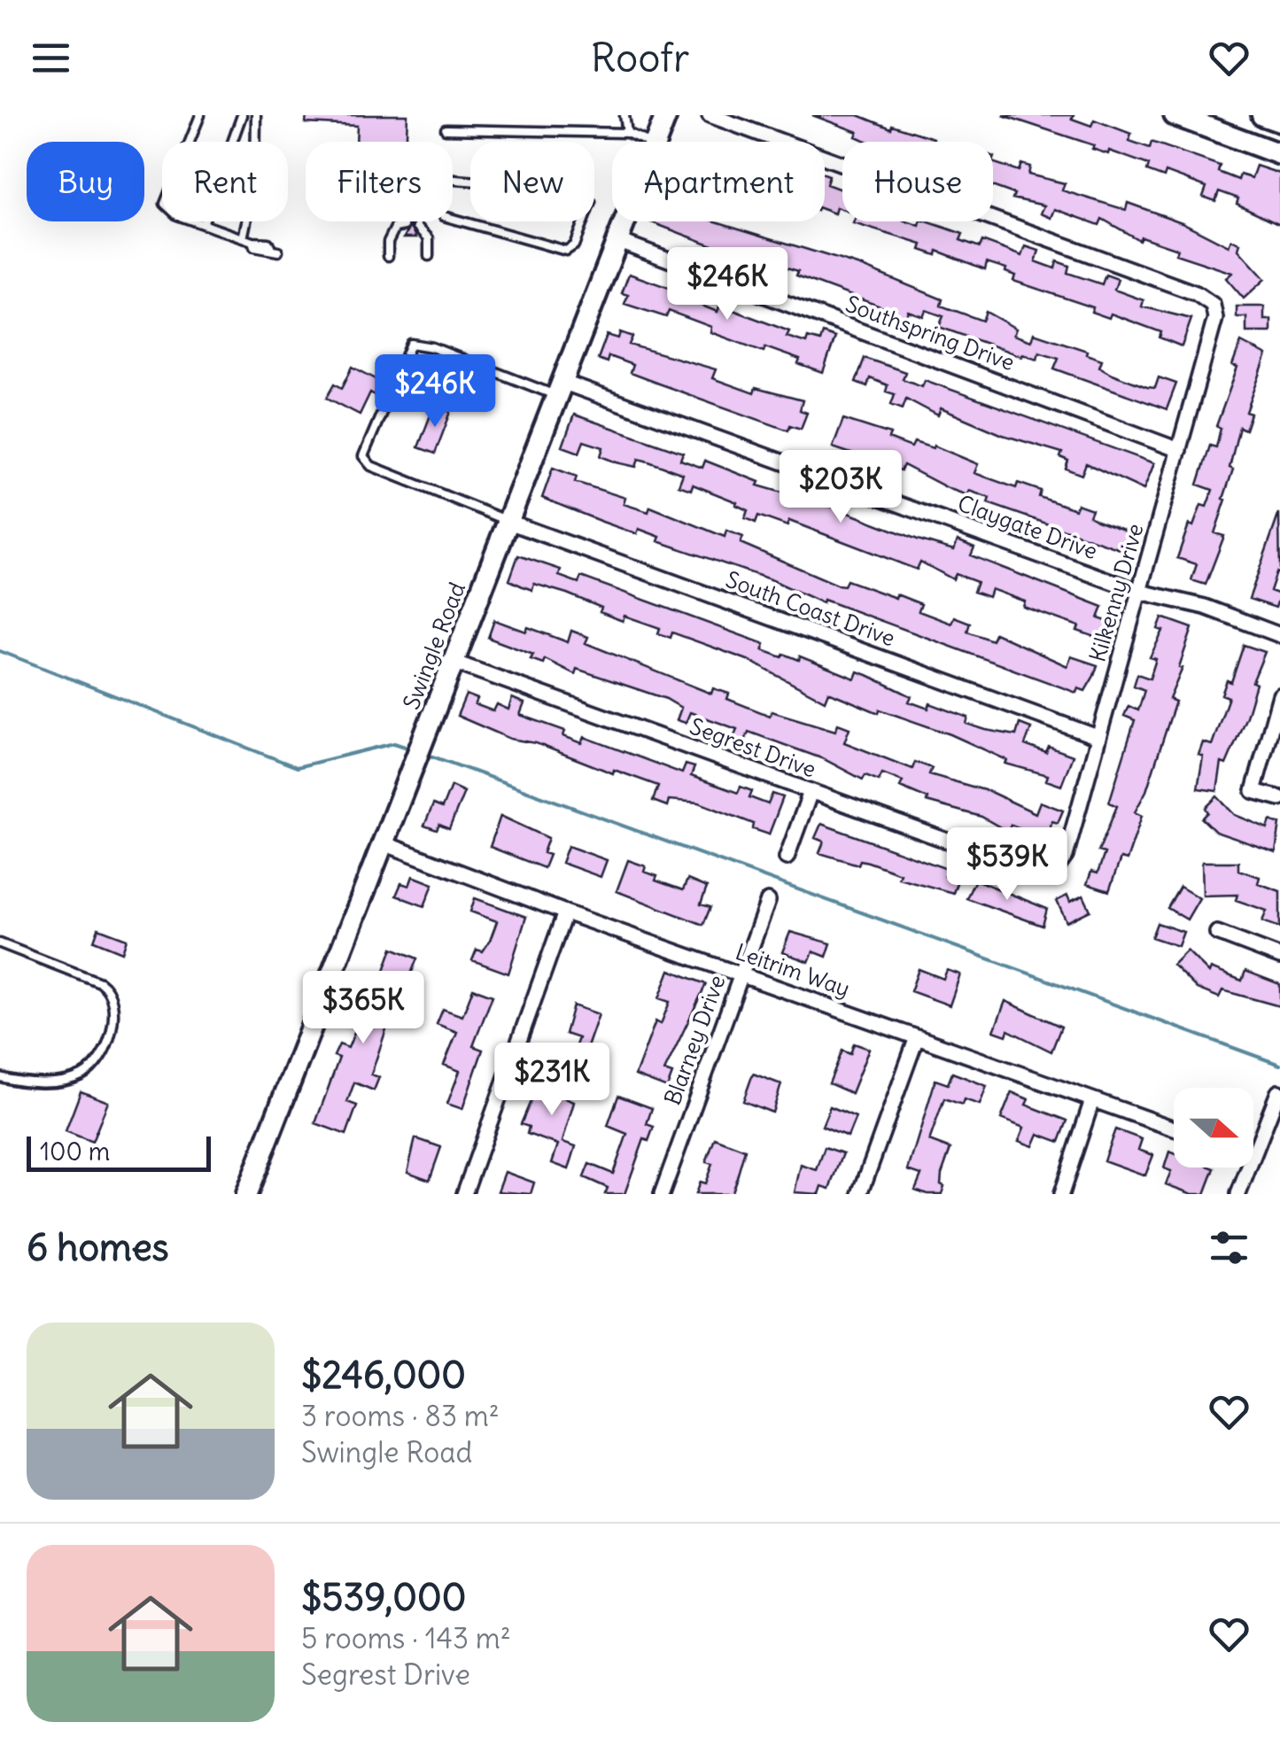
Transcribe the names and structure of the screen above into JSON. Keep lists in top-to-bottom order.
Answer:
{
  "streets": {
    "street": [
      "Southspring Drive",
      "Claygate Drive",
      "Kilkenny Drive",
      "South Coast Drive",
      "Swingle Road",
      "Segrest Drive",
      "Leitrim Way",
      "Blarney Drive"
    ]
  },
  "crossings": [
    ["Southspring Drive", "Kilkenny Drive"],
    ["Southspring Drive", "Swingle Road"],
    ["Claygate Drive", "Kilkenny Drive"],
    ["Claygate Drive", "Swingle Road"],
    ["Kilkenny Drive", "South Coast Drive"],
    ["Kilkenny Drive", "Segrest Drive"],
    ["South Coast Drive", "Swingle Road"],
    ["Swingle Road", "Segrest Drive"],
    ["Swingle Road", "Leitrim Way"],
    ["Leitrim Way", "Blarney Drive"]
  ],
  "scale_bar": "100 m",
  "north": "right",
  "page": {
    "header": "Roofr",
    "chip": [
      "Buy",
      "Rent",
      "Filters",
      "New",
      "Apartment",
      "House"
    ],
    "price": [
      "$246K",
      "$246K",
      "$203K",
      "$539K",
      "$365K",
      "$231K"
    ],
    "scale": "100 m",
    "heading": "6 homes",
    "list": [
      {
        "name": "$246,000",
        "note": "3 rooms · 83 m² · Swingle Road"
      },
      {
        "name": "$539,000",
        "note": "5 rooms · 143 m² · Segrest Drive"
      }
    ]
  }
}
